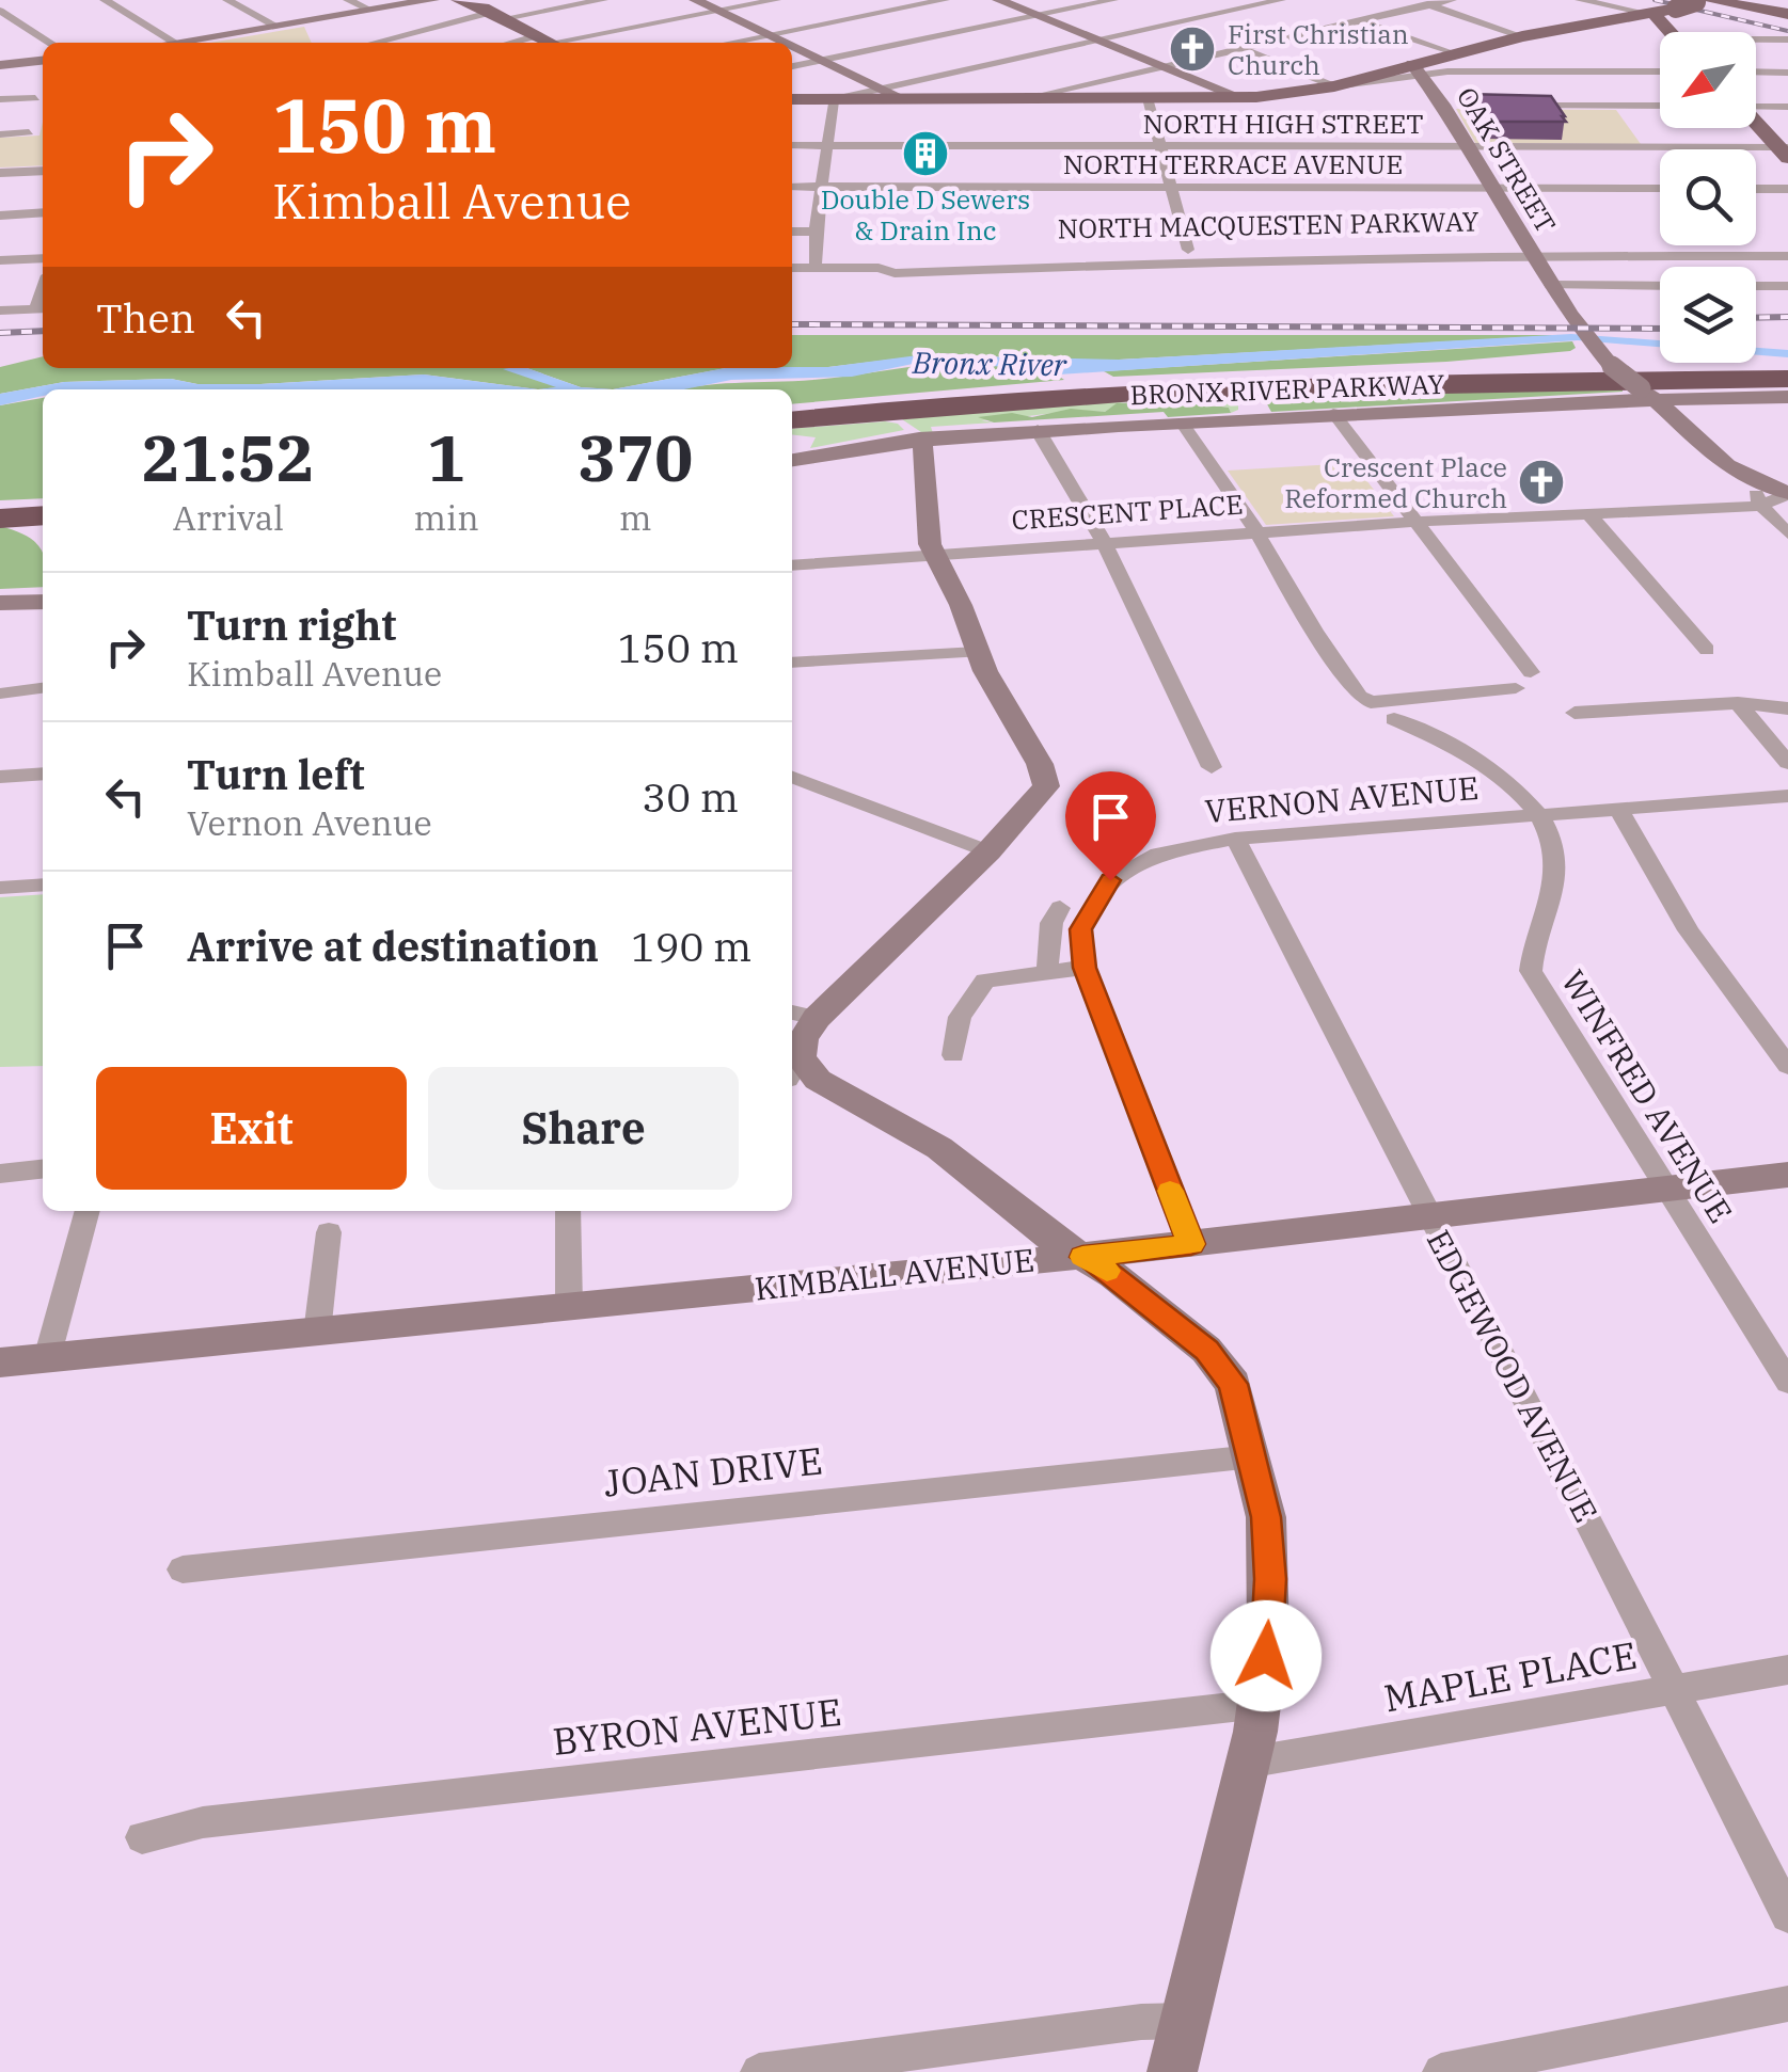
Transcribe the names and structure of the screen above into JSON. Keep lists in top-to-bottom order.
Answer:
{
  "streets": {
    "highway": ["BRONX RIVER PARKWAY"],
    "street": [
      "NORTH HIGH STREET",
      "OAK STREET",
      "NORTH TERRACE AVENUE",
      "NORTH MACQUESTEN PARKWAY",
      "CRESCENT PLACE",
      "VERNON AVENUE",
      "WINFRED AVENUE",
      "KIMBALL AVENUE",
      "EDGEWOOD AVENUE",
      "JOAN DRIVE",
      "MAPLE PLACE",
      "BYRON AVENUE"
    ]
  },
  "crossings": [
    ["NORTH HIGH STREET", "OAK STREET"],
    ["OAK STREET", "NORTH TERRACE AVENUE"],
    ["OAK STREET", "NORTH MACQUESTEN PARKWAY"],
    ["OAK STREET", "CRESCENT PLACE"],
    ["VERNON AVENUE", "WINFRED AVENUE"],
    ["VERNON AVENUE", "KIMBALL AVENUE"],
    ["VERNON AVENUE", "EDGEWOOD AVENUE"],
    ["WINFRED AVENUE", "KIMBALL AVENUE"],
    ["KIMBALL AVENUE", "EDGEWOOD AVENUE"],
    ["EDGEWOOD AVENUE", "MAPLE PLACE"]
  ],
  "water": ["Bronx River"],
  "places": {
    "church": ["First Christian Church", "Crescent Place Reformed Church"],
    "building": ["Double D Sewers & Drain Inc"]
  },
  "north": "bottom left",
  "page": {
    "turn": ["150 m", "Kimball Avenue"],
    "then": "Then",
    "eta": [
      "21:52",
      "Arrival",
      "1",
      "min",
      "370",
      "m"
    ],
    "list": [
      {
        "name": "Turn right",
        "note": "Kimball Avenue",
        "value": "150 m"
      },
      {
        "name": "Turn left",
        "note": "Vernon Avenue",
        "value": "30 m"
      },
      {
        "name": "Arrive at destination",
        "value": "190 m"
      }
    ],
    "buttons": ["Exit", "Share"]
  }
}
